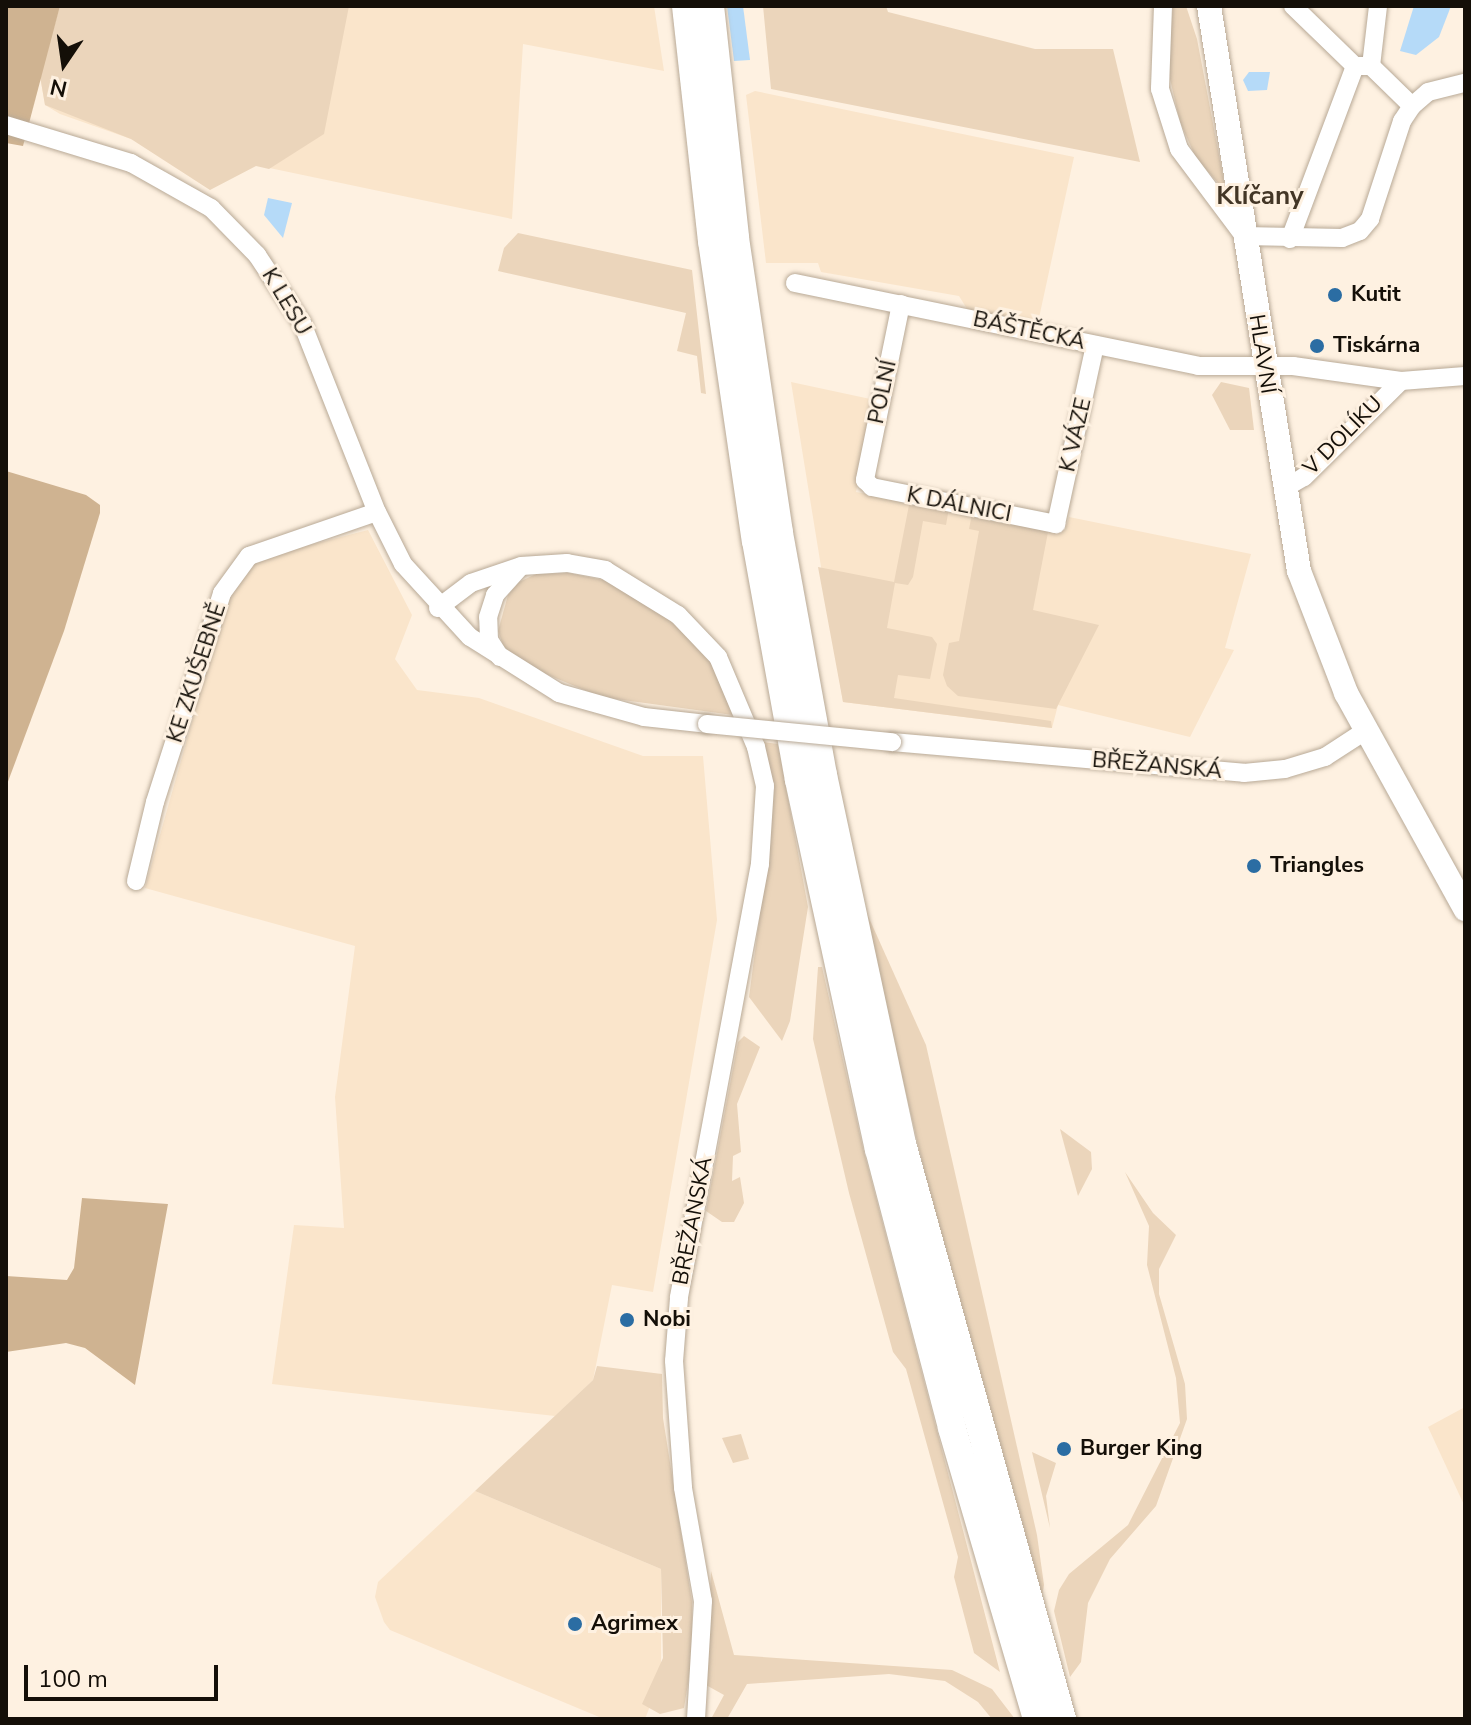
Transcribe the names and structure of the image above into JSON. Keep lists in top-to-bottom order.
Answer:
{
  "streets": {
    "main road": ["HLAVNÍ"],
    "street": [
      "K LESU",
      "BÁŠTĚCKÁ",
      "POLNÍ",
      "K VÁZE",
      "V DOLÍKU",
      "K DÁLNICI",
      "KE ZKUŠEBNĚ",
      "BŘEŽANSKÁ"
    ]
  },
  "crossings": [
    ["K LESU", "KE ZKUŠEBNĚ"],
    ["K LESU", "BŘEŽANSKÁ"],
    ["BÁŠTĚCKÁ", "HLAVNÍ"],
    ["BÁŠTĚCKÁ", "POLNÍ"],
    ["BÁŠTĚCKÁ", "K VÁZE"],
    ["BÁŠTĚCKÁ", "V DOLÍKU"],
    ["HLAVNÍ", "V DOLÍKU"],
    ["HLAVNÍ", "BŘEŽANSKÁ"],
    ["POLNÍ", "K DÁLNICI"],
    ["K VÁZE", "K DÁLNICI"]
  ],
  "districts": ["Klíčany"],
  "places": [
    "Kutit",
    "Tiskárna",
    "Triangles",
    "Nobi",
    "Burger King",
    "Agrimex"
  ],
  "scale_bar": "100 m",
  "north": "bottom"
}
